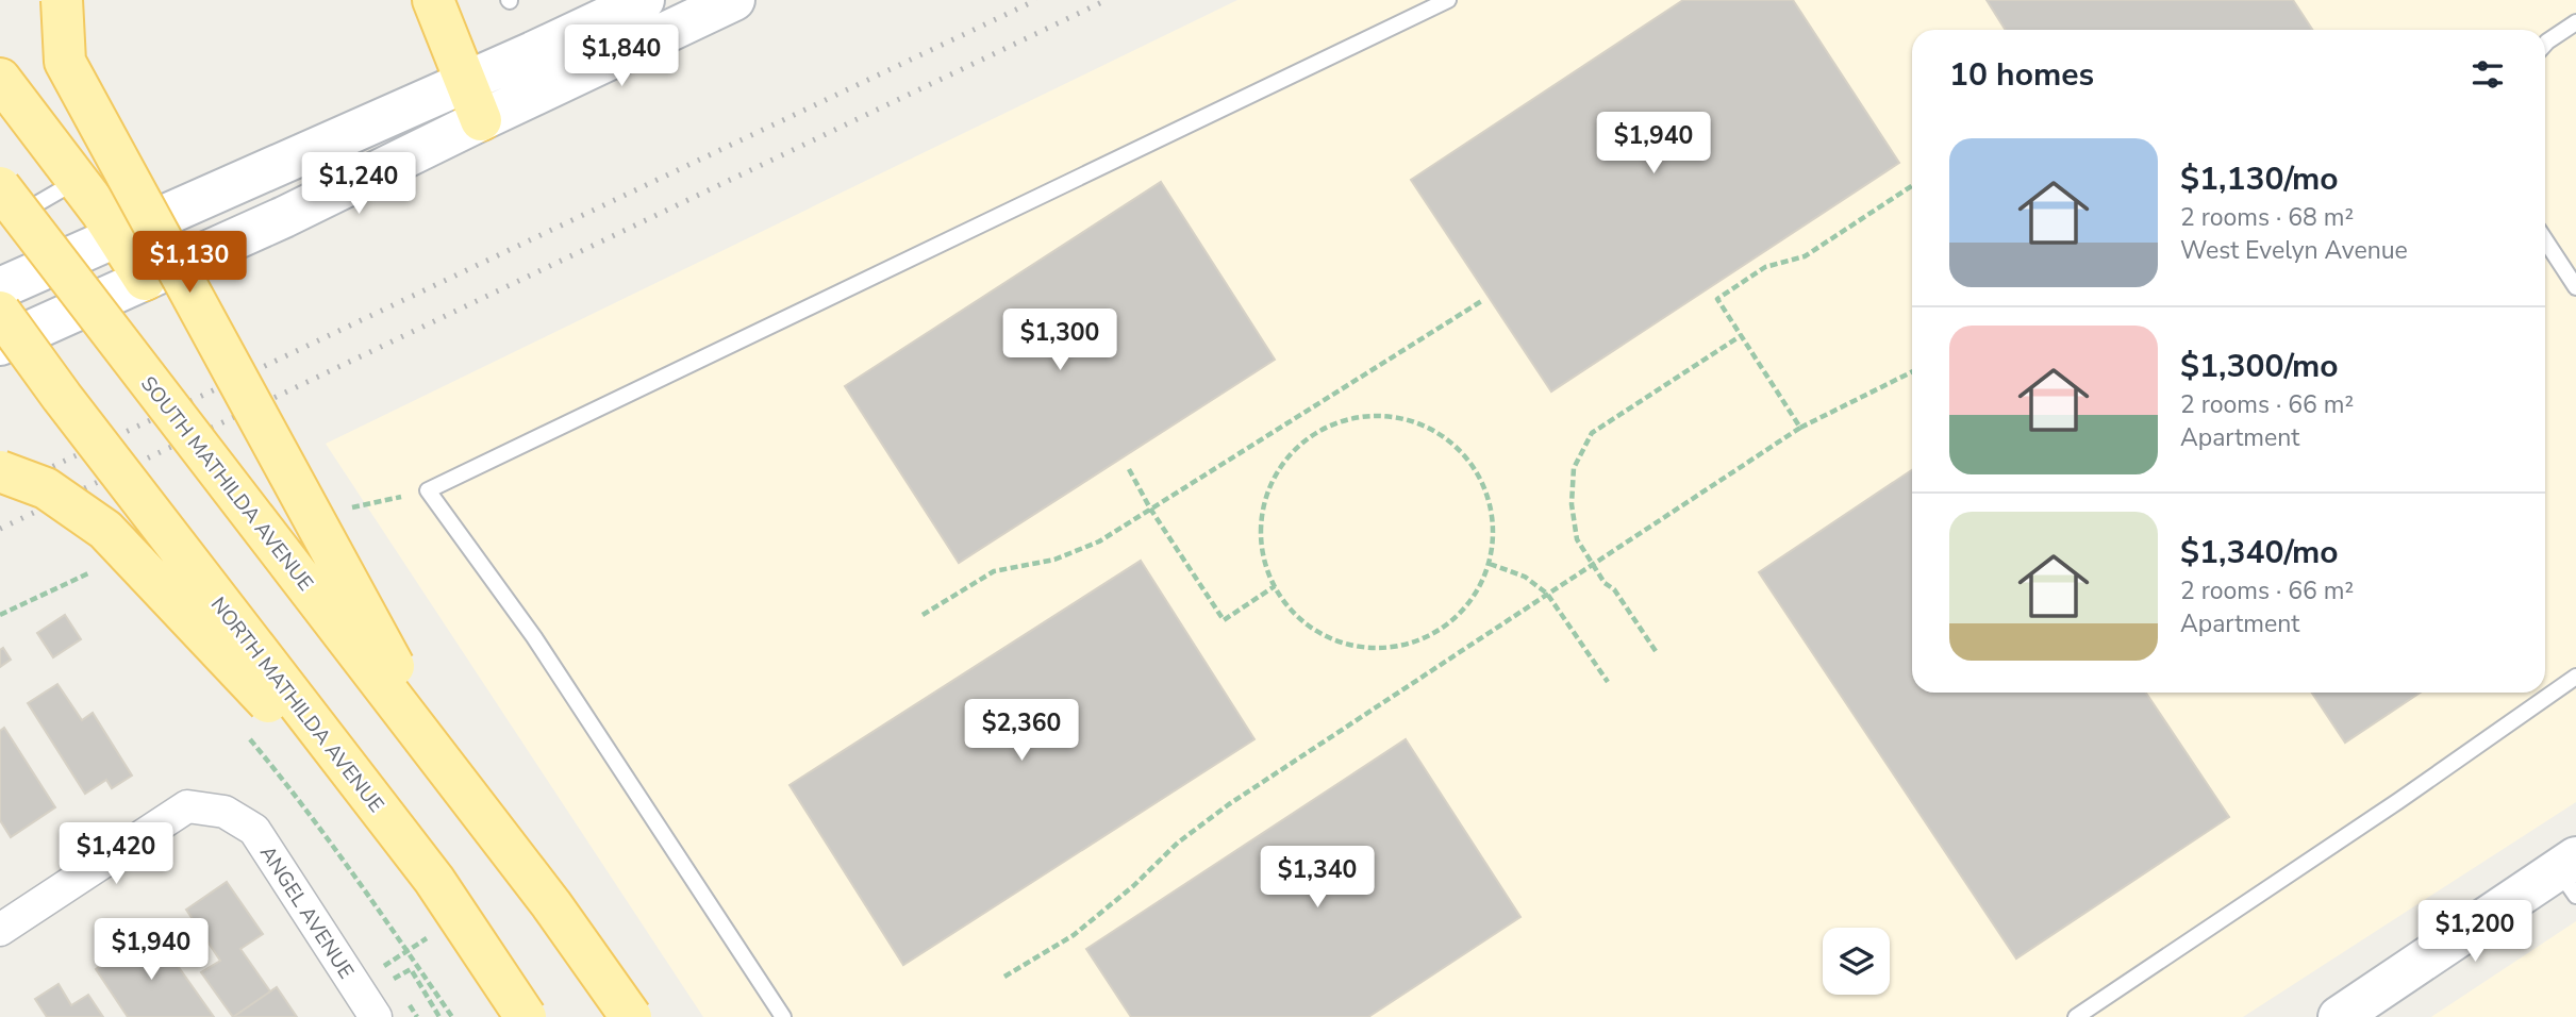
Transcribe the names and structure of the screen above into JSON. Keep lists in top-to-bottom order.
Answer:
{
  "streets": {
    "main road": ["SOUTH MATHILDA AVENUE", "NORTH MATHILDA AVENUE"],
    "street": ["ANGEL AVENUE"]
  },
  "page": {
    "price": [
      "$1,840",
      "$1,940",
      "$1,240",
      "$1,130",
      "$1,300",
      "$2,360",
      "$1,420",
      "$1,340",
      "$1,200",
      "$1,940"
    ],
    "heading": "10 homes",
    "list": [
      {
        "name": "$1,130/mo",
        "note": "2 rooms · 68 m² · West Evelyn Avenue"
      },
      {
        "name": "$1,300/mo",
        "note": "2 rooms · 66 m² · Apartment"
      },
      {
        "name": "$1,340/mo",
        "note": "2 rooms · 66 m² · Apartment"
      }
    ]
  }
}
